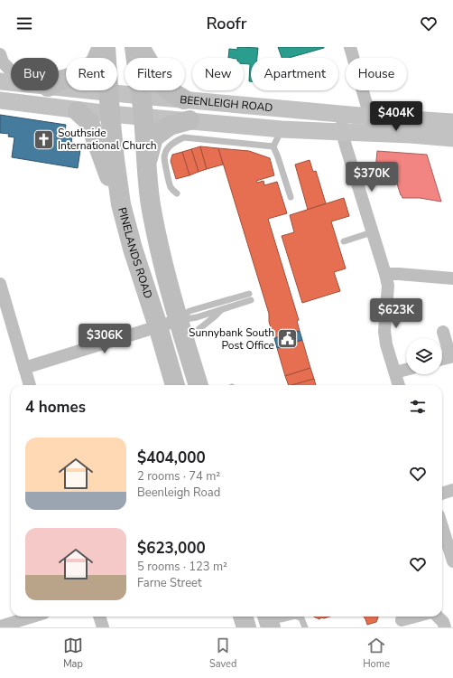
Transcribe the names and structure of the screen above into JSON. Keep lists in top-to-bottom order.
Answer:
{
  "streets": {
    "main road": ["BEENLEIGH ROAD", "PINELANDS ROAD"]
  },
  "crossings": [
    ["BEENLEIGH ROAD", "PINELANDS ROAD"]
  ],
  "places": {
    "church": ["Southside International Church"],
    "public building": ["Sunnybank South Post Office"]
  },
  "page": {
    "header": "Roofr",
    "chip": [
      "Buy",
      "Rent",
      "Filters",
      "New",
      "Apartment",
      "House"
    ],
    "price": [
      "$404K",
      "$370K",
      "$623K",
      "$306K"
    ],
    "heading": "4 homes",
    "list": [
      {
        "name": "$404,000",
        "note": "2 rooms · 74 m² · Beenleigh Road"
      },
      {
        "name": "$623,000",
        "note": "5 rooms · 123 m² · Farne Street"
      }
    ],
    "tabs": ["Map", "Saved", "Home"]
  }
}
